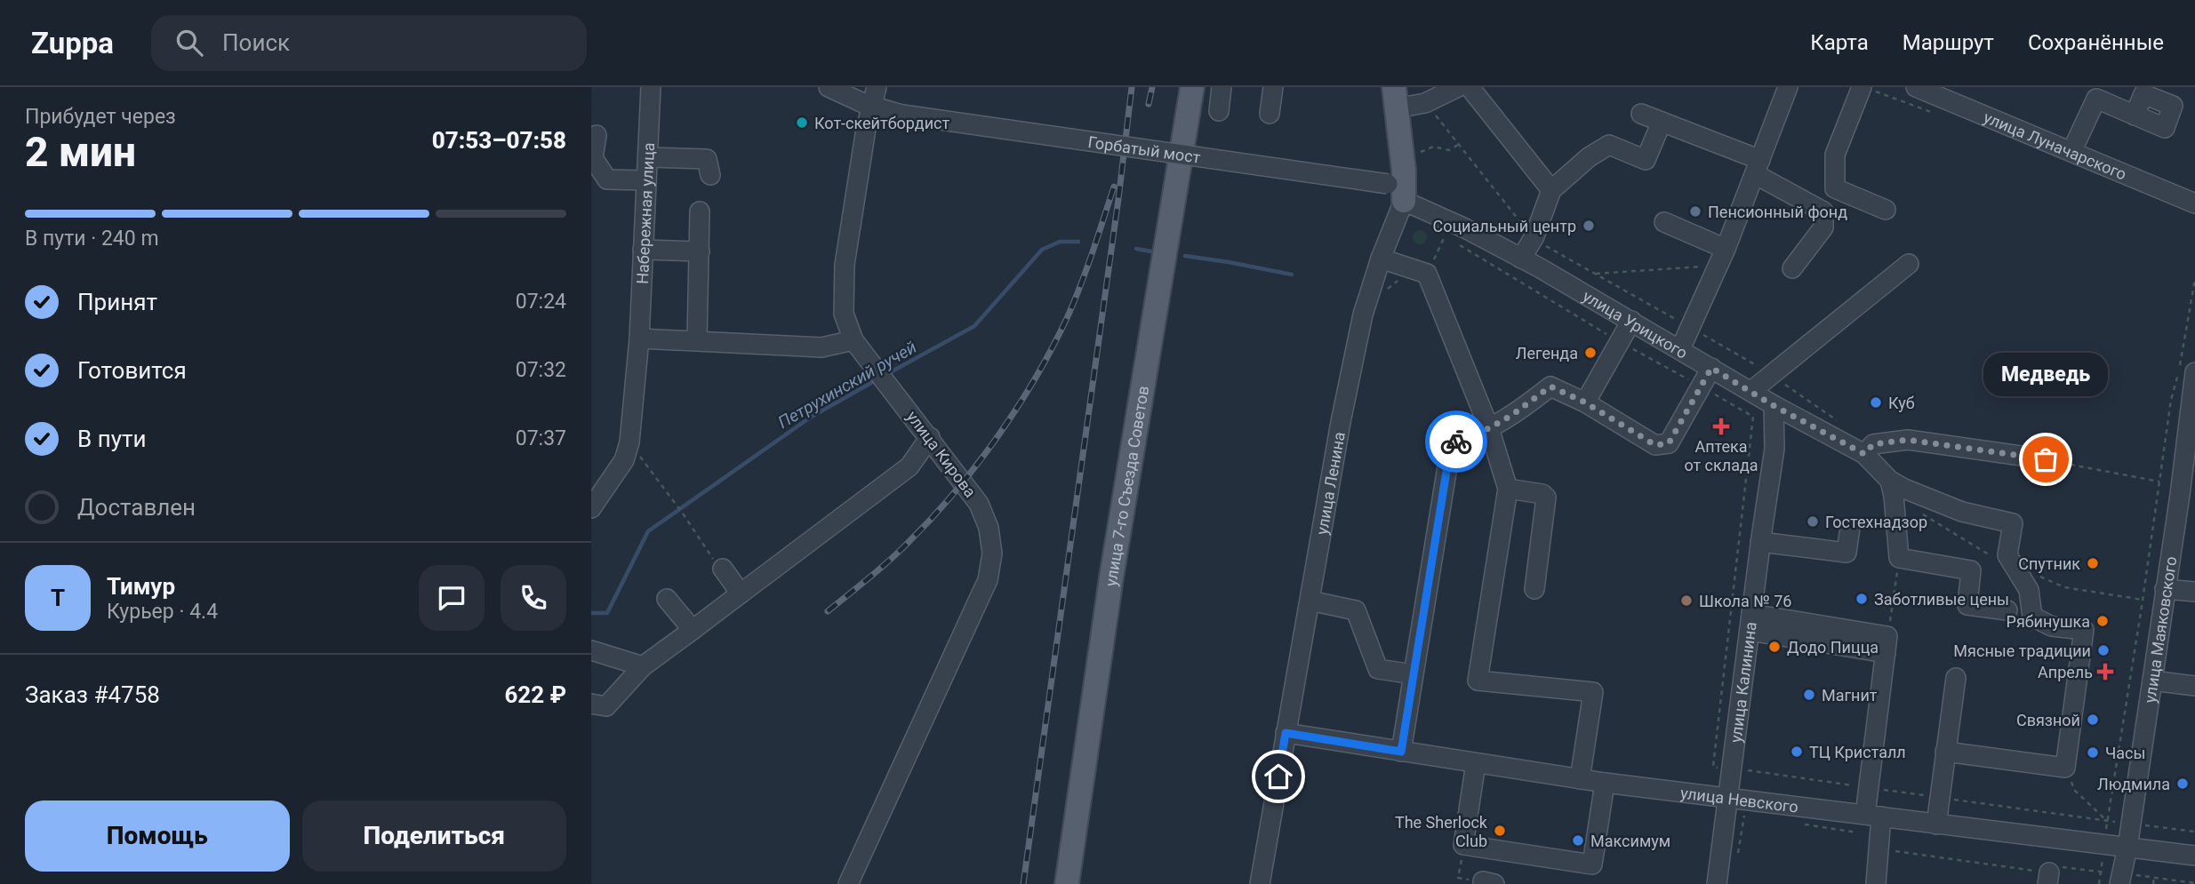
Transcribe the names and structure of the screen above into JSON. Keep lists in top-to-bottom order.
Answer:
{
  "streets": {
    "main road": ["улица Ленина", "улица 7-го Съезда Советов"],
    "street": [
      "улица Луначарского",
      "Горбатый мост",
      "Набережная улица",
      "улица Урицкого",
      "улица Кирова",
      "улица Маяковского",
      "улица Калинина",
      "улица Невского"
    ]
  },
  "crossings": [
    ["Горбатый мост", "улица Кирова"],
    ["улица Урицкого", "улица Ленина"],
    ["улица Урицкого", "улица Калинина"],
    ["улица Ленина", "улица Невского"],
    ["улица Маяковского", "улица Невского"],
    ["улица Калинина", "улица Невского"]
  ],
  "water": ["Петрухинский ручей"],
  "places": {
    "other": [
      "Кот-скейтбордист",
      "Пенсионный фонд",
      "Социальный центр",
      "Легенда",
      "Куб",
      "Медведь",
      "Гостехнадзор",
      "Спутник",
      "Заботливые цены",
      "Школа № 76",
      "Рябинушка",
      "Додо Пицца",
      "Мясные традиции",
      "Магнит",
      "Связной",
      "ТЦ Кристалл",
      "Часы",
      "Людмила",
      "The Sherlock Club",
      "Максимум"
    ],
    "health": ["Аптека от склада", "Апрель"]
  },
  "page": {
    "header": "Zuppa",
    "search": "Поиск",
    "nav": ["Карта", "Маршрут", "Сохранённые"],
    "heading": ["2 мин", "Прибудет через", "07:53–07:58"],
    "panel": [
      "Тимур",
      "Курьер · 4.4",
      "Заказ #4758",
      "622 ₽"
    ],
    "bar": "В пути · 240 m",
    "list": [
      ["Принят", "07:24"],
      ["Готовится", "07:32"],
      ["В пути", "07:37"],
      "Доставлен"
    ],
    "bubble": "Медведь",
    "round": "Т",
    "buttons": ["Помощь", "Поделиться"]
  }
}
